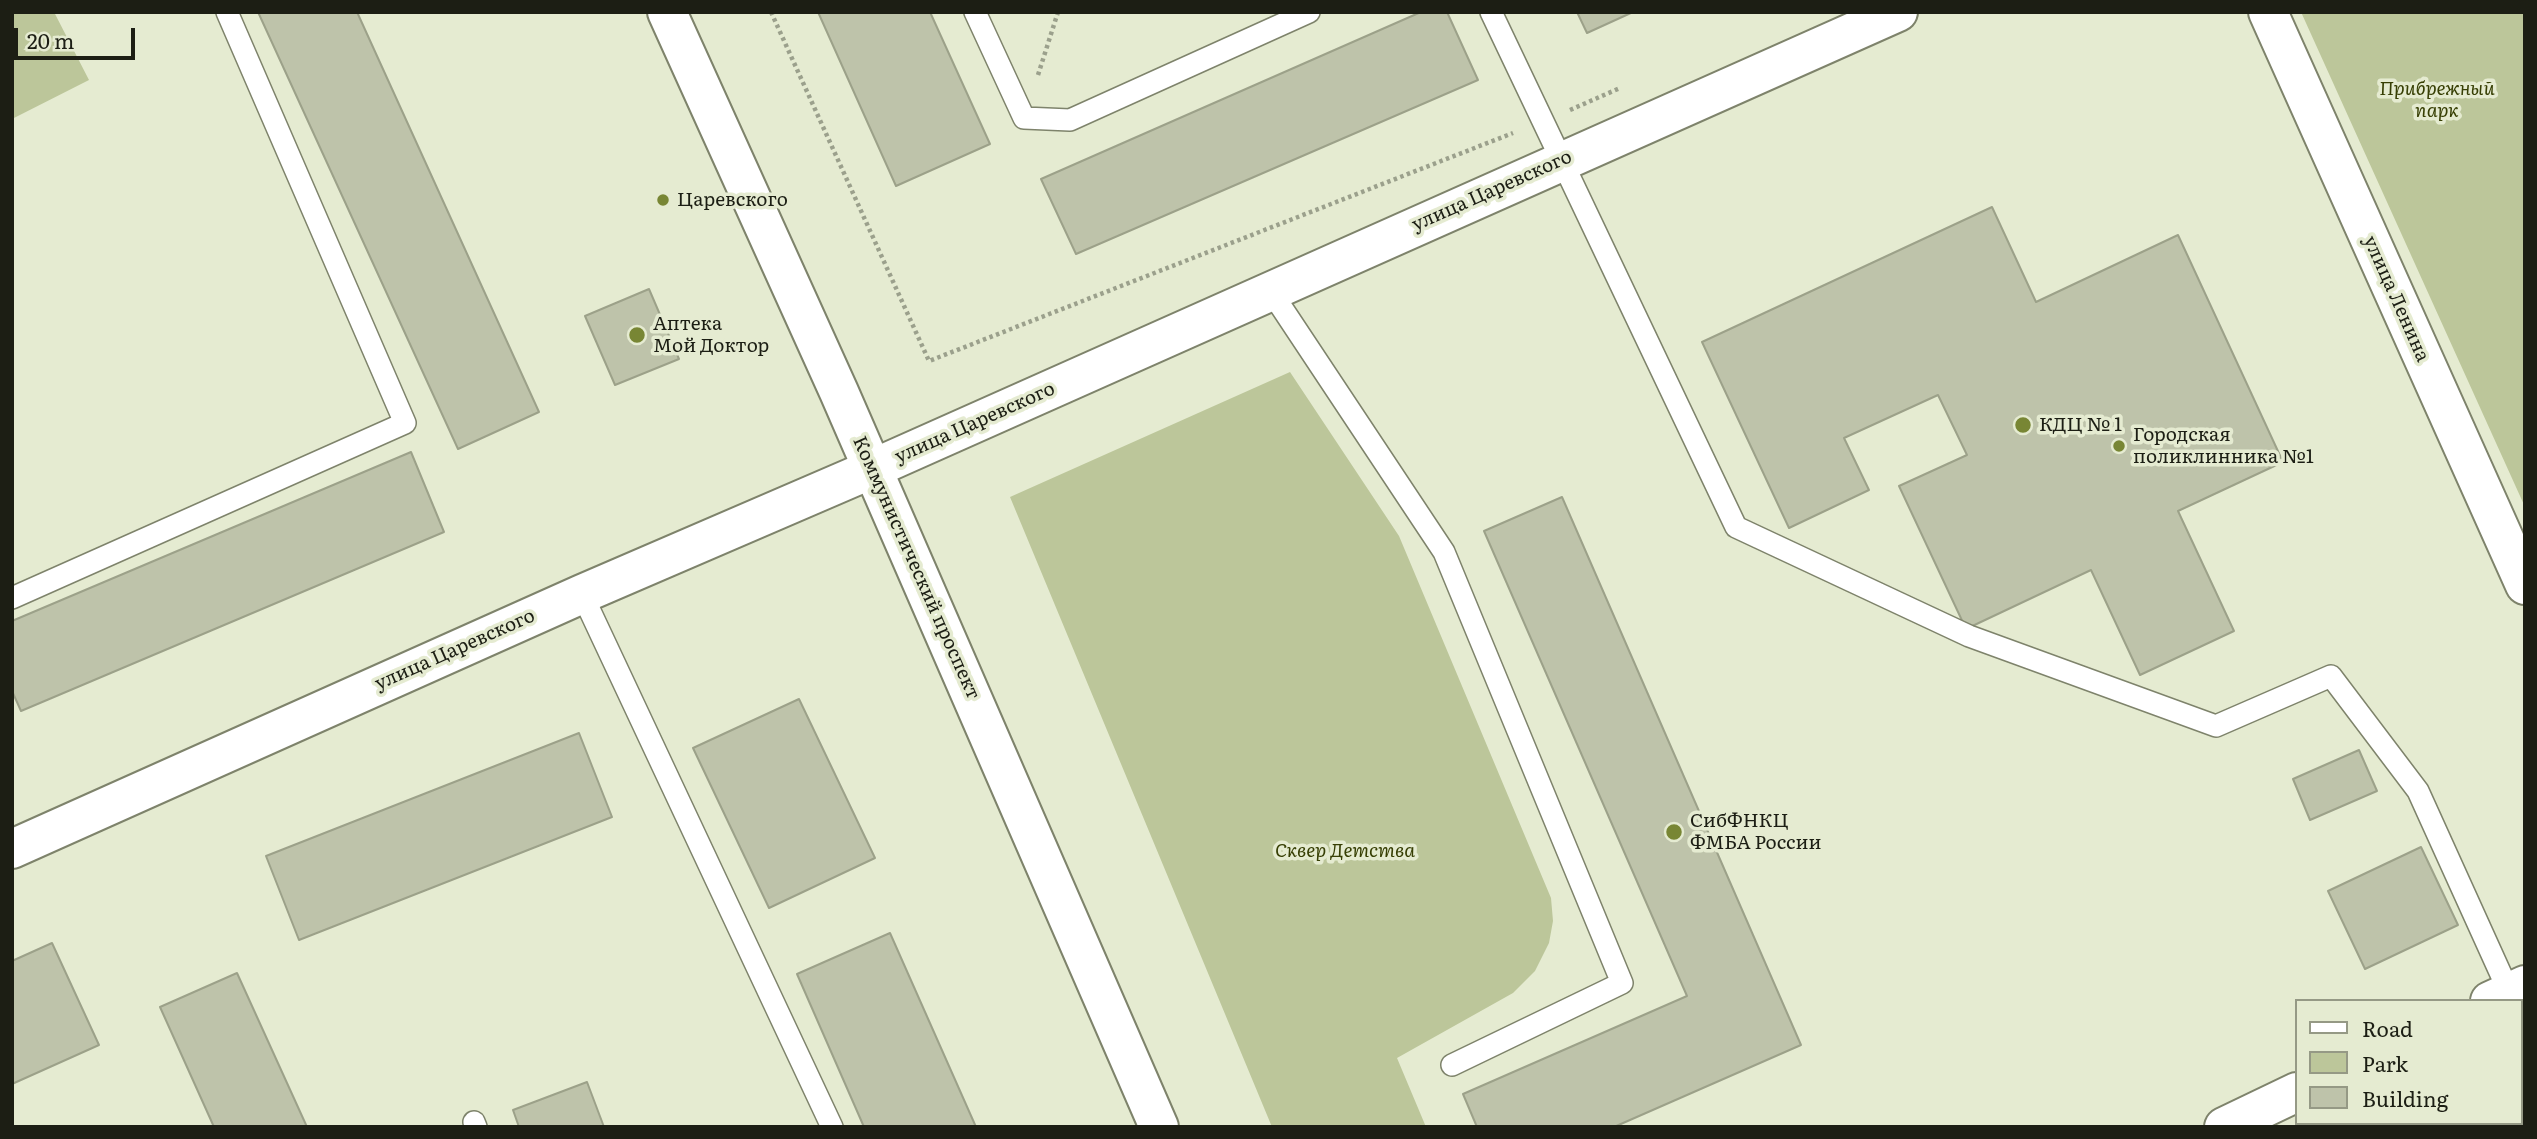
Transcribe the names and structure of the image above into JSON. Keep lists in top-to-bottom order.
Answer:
{
  "streets": {
    "street": ["улица Царевского", "улица Ленина", "Коммунистический проспект"]
  },
  "crossings": [
    ["улица Царевского", "Коммунистический проспект"]
  ],
  "parks": ["Прибрежный парк", "Сквер Детства"],
  "places": [
    "Царевского",
    "Аптека Мой Доктор",
    "КДЦ № 1",
    "Городская поликлинника №1",
    "СибФНКЦ ФМБА России"
  ],
  "legend": ["Road", "Park", "Building"],
  "scale_bar": "20 m"
}
